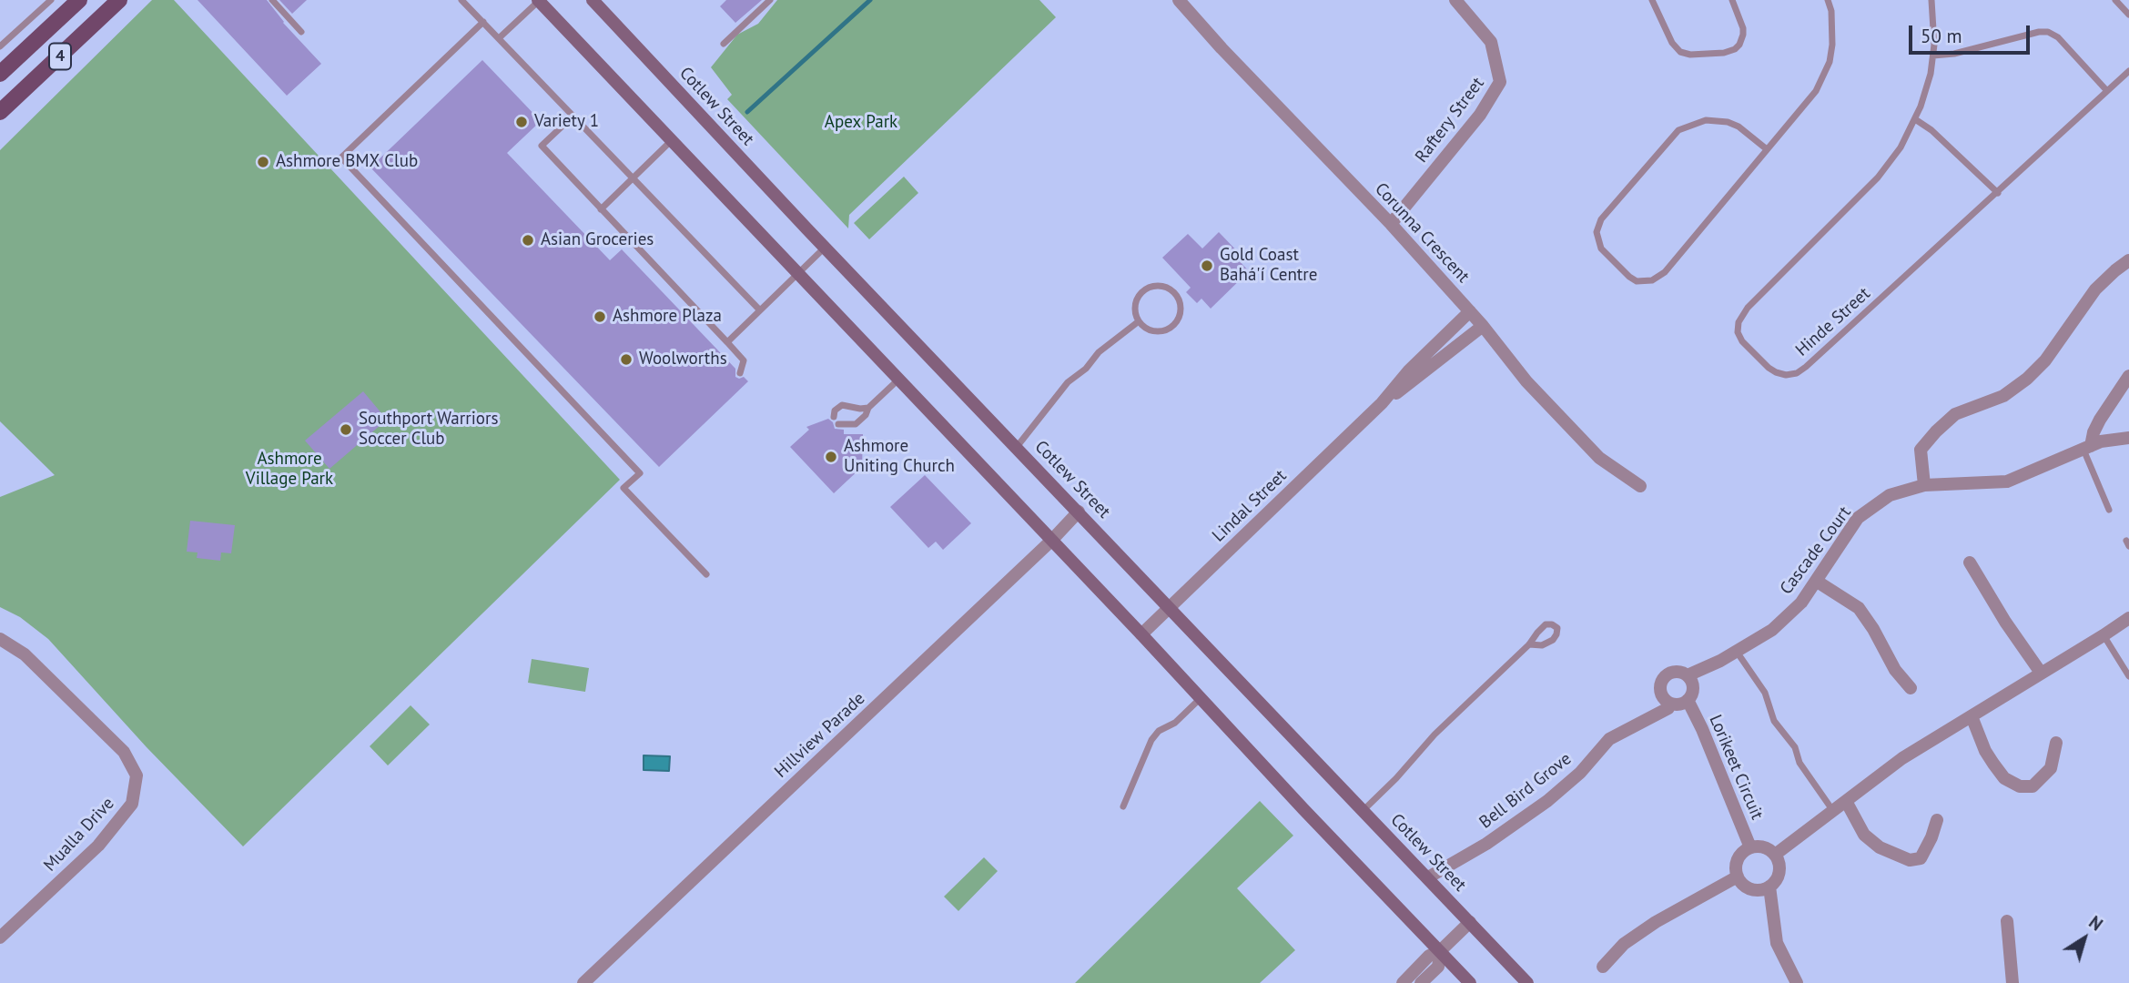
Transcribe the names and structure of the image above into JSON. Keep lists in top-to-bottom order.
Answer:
{
  "streets": {
    "main road": ["4", "Cotlew Street"],
    "street": [
      "Raftery Street",
      "Corunna Crescent",
      "Lindal Street",
      "Cascade Court",
      "Hillview Parade",
      "Lorikeet Circuit",
      "Bell Bird Grove",
      "Mualla Drive"
    ],
    "lane": ["Hinde Street"]
  },
  "crossings": [
    ["Cotlew Street", "Lindal Street"],
    ["Cotlew Street", "Hillview Parade"],
    ["Cotlew Street", "Bell Bird Grove"],
    ["Raftery Street", "Corunna Crescent"],
    ["Corunna Crescent", "Lindal Street"],
    ["Cascade Court", "Lorikeet Circuit"],
    ["Cascade Court", "Bell Bird Grove"],
    ["Lorikeet Circuit", "Bell Bird Grove"]
  ],
  "parks": ["Apex Park", "Ashmore Village Park"],
  "places": [
    "Variety 1",
    "Ashmore BMX Club",
    "Asian Groceries",
    "Gold Coast Bahá'í Centre",
    "Ashmore Plaza",
    "Woolworths",
    "Southport Warriors Soccer Club",
    "Ashmore Uniting Church"
  ],
  "scale_bar": "50 m",
  "north": "top right"
}
